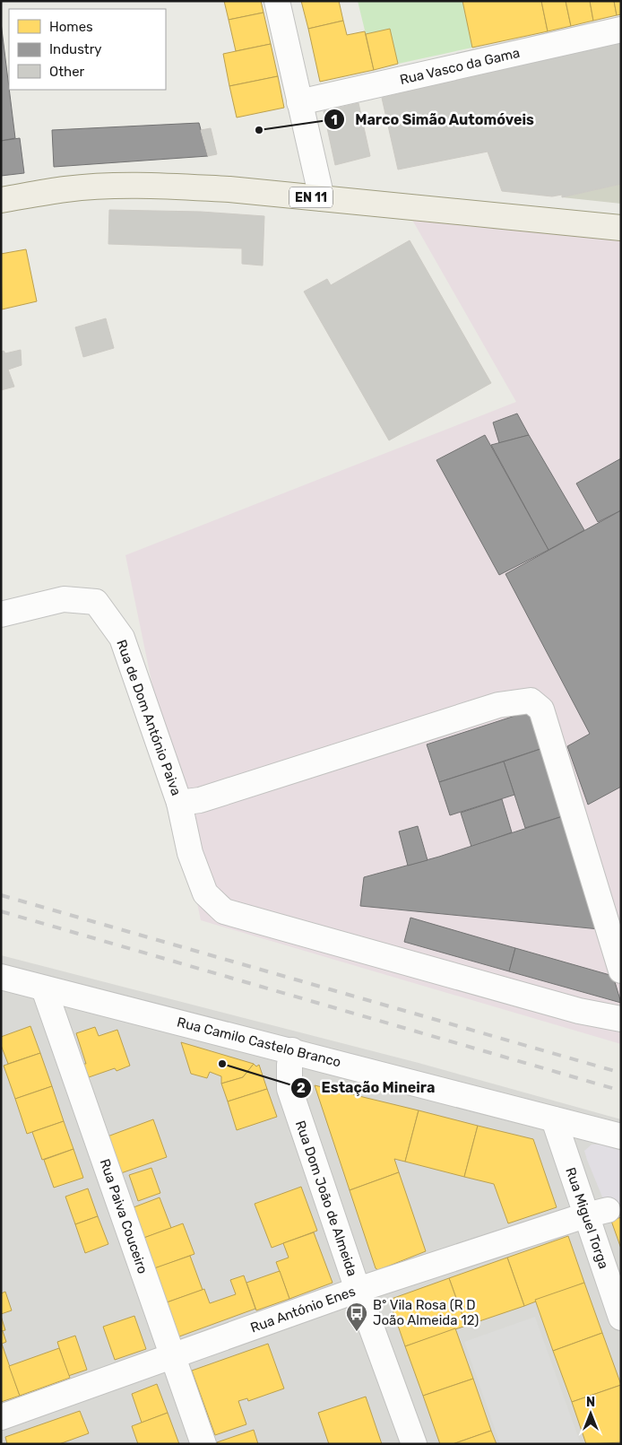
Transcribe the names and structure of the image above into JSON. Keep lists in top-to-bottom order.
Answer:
{
  "streets": {
    "main road": ["EN 11"],
    "street": [
      "Rua Vasco da Gama",
      "Rua de Dom António Paiva",
      "Rua Camilo Castelo Branco",
      "Rua Dom João de Almeida",
      "Rua Paiva Couceiro",
      "Rua Miguel Torga",
      "Rua António Enes"
    ]
  },
  "crossings": [
    ["Rua Camilo Castelo Branco", "Rua Dom João de Almeida"],
    ["Rua Camilo Castelo Branco", "Rua Paiva Couceiro"],
    ["Rua Camilo Castelo Branco", "Rua Miguel Torga"],
    ["Rua Dom João de Almeida", "Rua António Enes"],
    ["Rua Paiva Couceiro", "Rua António Enes"],
    ["Rua Miguel Torga", "Rua António Enes"]
  ],
  "places": {
    "other": ["Marco Simão Automóveis", "Estação Mineira"],
    "bus stop": ["Bº Vila Rosa (R D João Almeida 12)"]
  },
  "legend": ["Homes", "Industry", "Other"],
  "north": "top"
}
